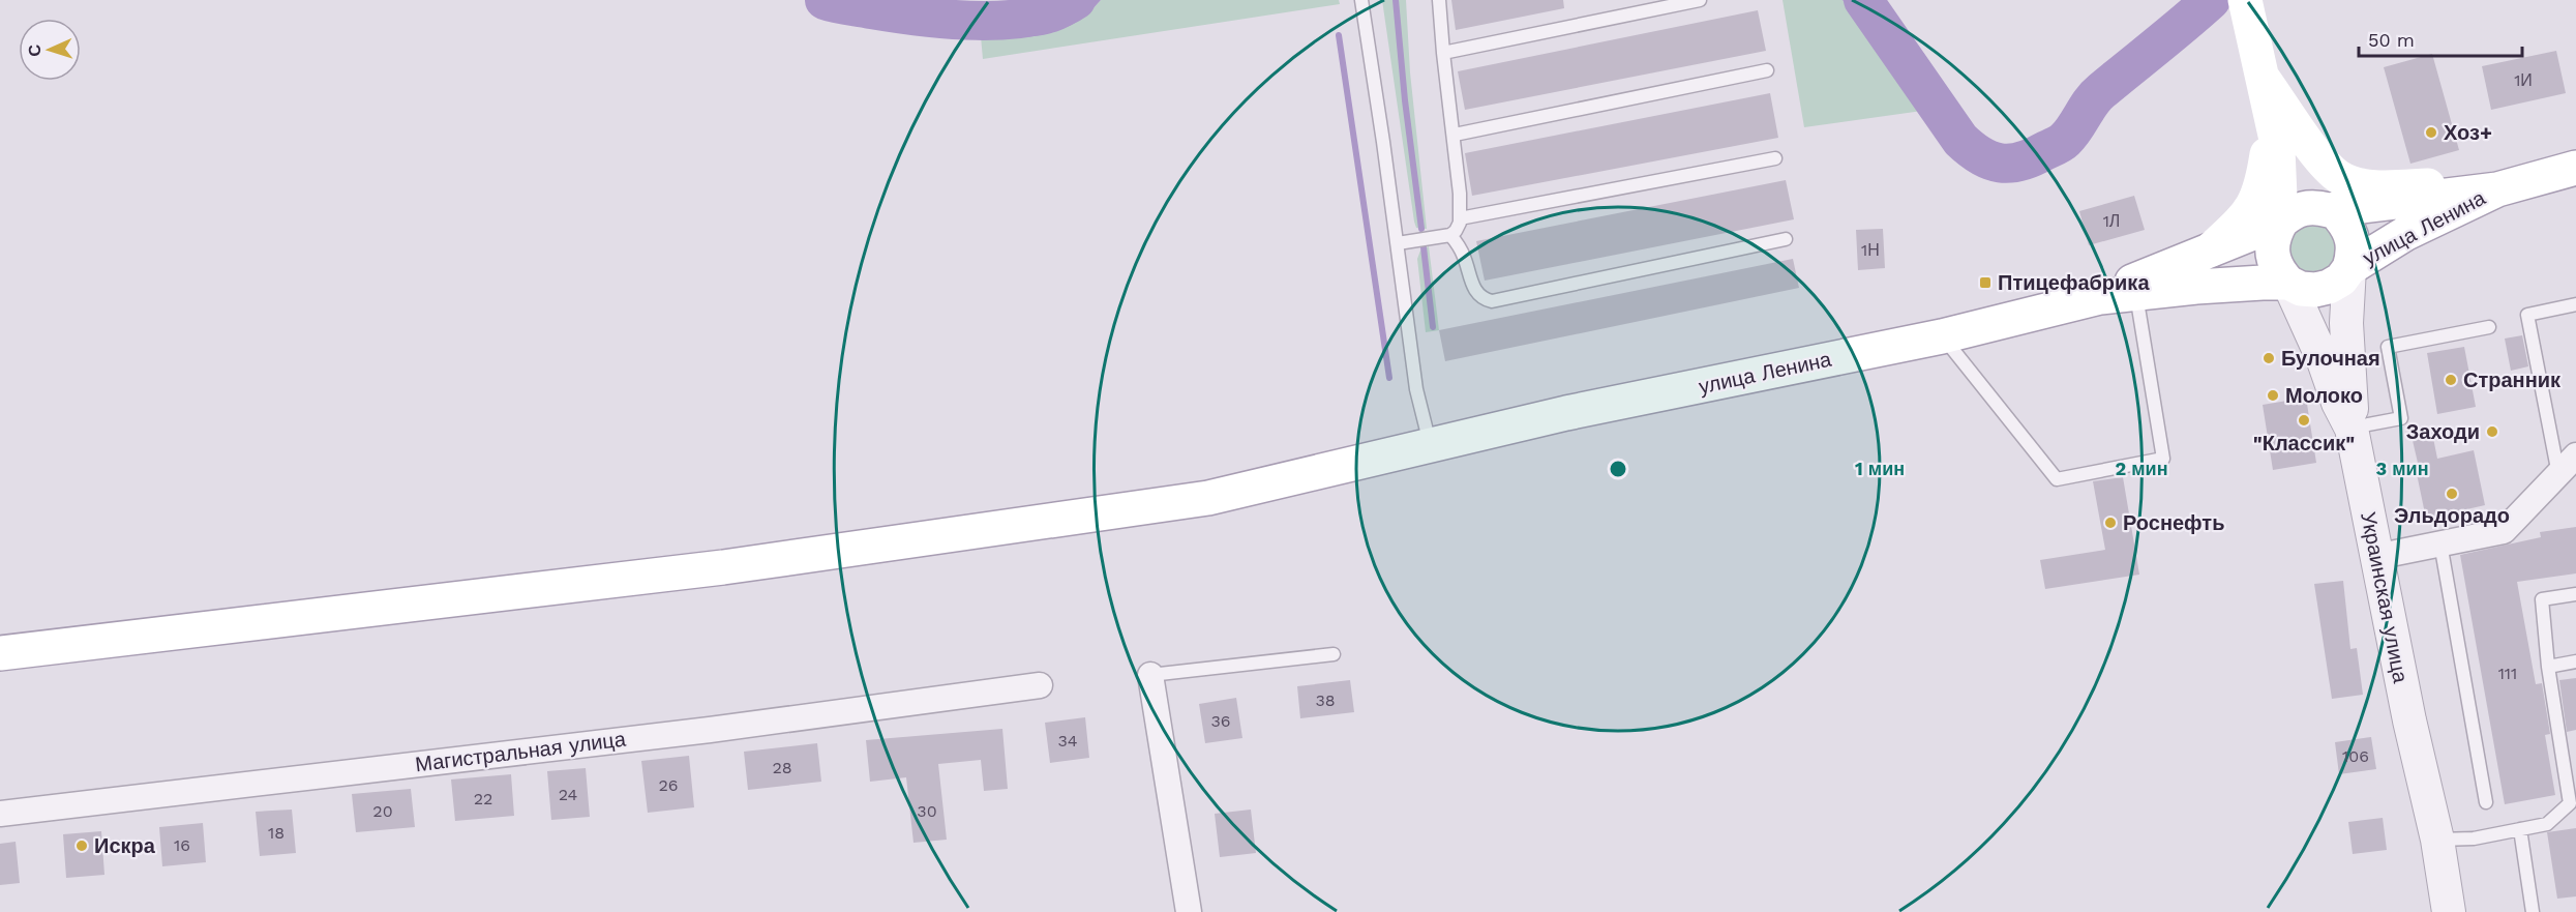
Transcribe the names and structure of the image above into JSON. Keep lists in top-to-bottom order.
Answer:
{
  "streets": {
    "main road": ["улица Ленина", "Украинская улица"],
    "street": ["Магистральная улица"]
  },
  "crossings": [
    ["улица Ленина", "Украинская улица"]
  ],
  "places": {
    "other": [
      "Хоз+",
      "Булочная",
      "Странник",
      "Молоко",
      "\"Классик\"",
      "Заходи",
      "Эльдорадо",
      "Роснефть",
      "Искра"
    ],
    "transit": ["Птицефабрика"]
  },
  "house_numbers": [
    "1И",
    "1Л",
    "1Н",
    "111",
    "38",
    "36",
    "34",
    "106",
    "28",
    "26",
    "24",
    "22",
    "20",
    "30",
    "18",
    "16"
  ],
  "scale_bar": "50 m",
  "north": "left",
  "rings": ["1 мин", "2 мин", "3 мин"]
}
